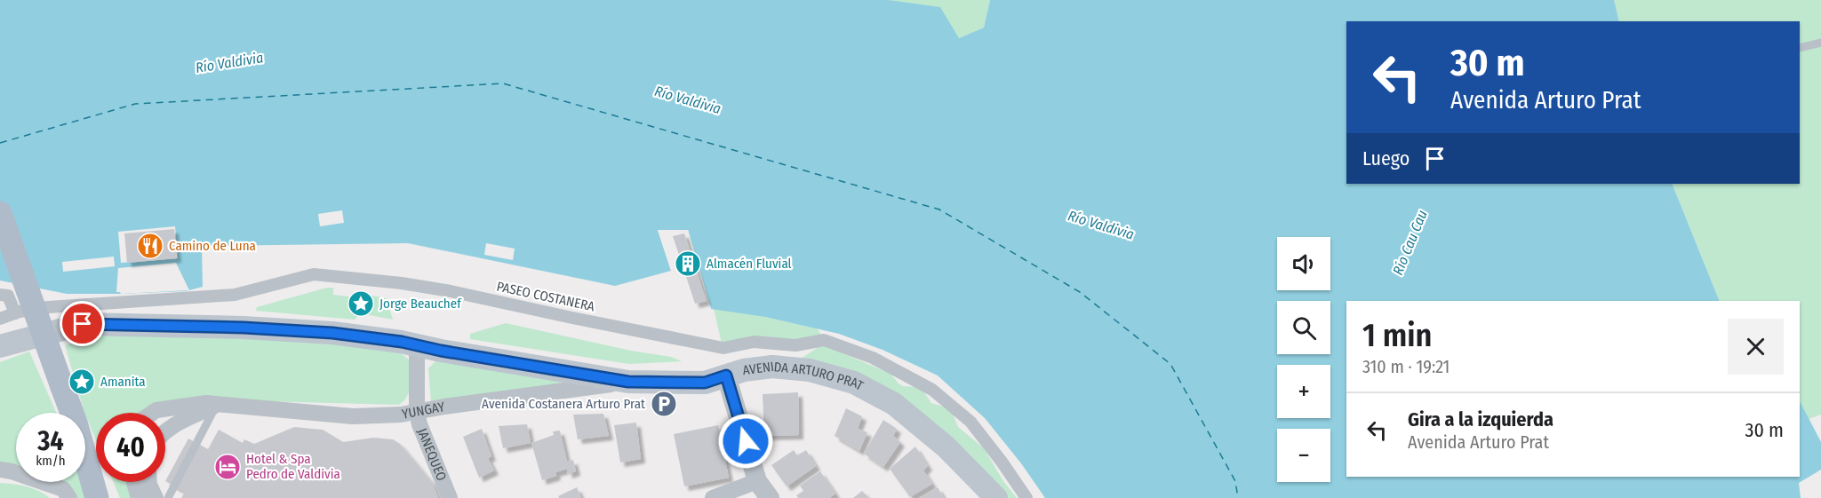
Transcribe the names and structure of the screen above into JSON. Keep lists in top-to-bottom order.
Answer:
{
  "streets": {
    "main road": ["AVENIDA ARTURO PRAT"],
    "street": ["PASEO COSTANERA", "YUNGAY", "JANEQUEO"]
  },
  "crossings": [
    ["AVENIDA ARTURO PRAT", "YUNGAY"],
    ["AVENIDA ARTURO PRAT", "JANEQUEO"],
    ["YUNGAY", "JANEQUEO"]
  ],
  "water": ["Río Valdivia", "Río Cau Cau"],
  "places": {
    "restaurant": ["Camino de Luna"],
    "building": ["Almacén Fluvial"],
    "place": ["Jorge Beauchef", "Amanita"],
    "parking": ["Avenida Costanera Arturo Prat"],
    "hotel": ["Hotel & Spa Pedro de Valdivia"]
  },
  "page": {
    "turn": ["30 m", "Avenida Arturo Prat"],
    "then": "Luego",
    "map_buttons": ["+", "−"],
    "heading": ["1 min", "310 m · 19:21"],
    "list": [
      {
        "name": "Gira a la izquierda",
        "note": "Avenida Arturo Prat",
        "value": "30 m"
      }
    ],
    "speed": "34 km/h",
    "limit": "40"
  }
}
